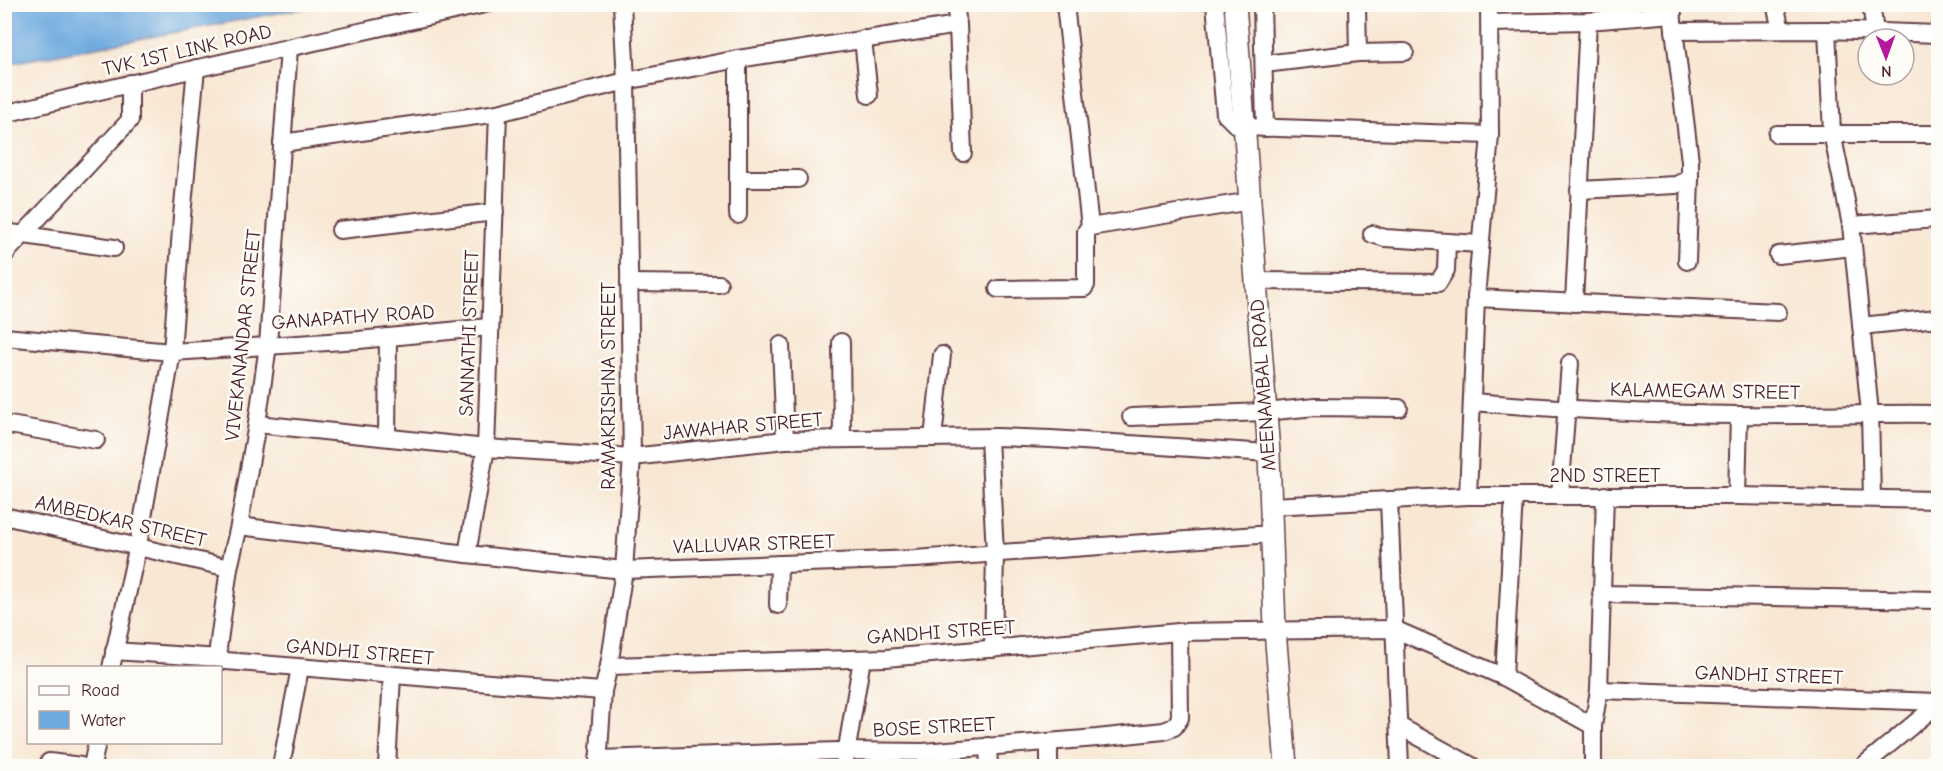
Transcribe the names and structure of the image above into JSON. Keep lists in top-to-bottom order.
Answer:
{
  "streets": {
    "main road": ["MEENAMBAL ROAD"],
    "street": [
      "TVK 1ST LINK ROAD",
      "GANAPATHY ROAD",
      "SANNATHI STREET",
      "VIVEKANANDAR STREET",
      "RAMAKRISHNA STREET",
      "KALAMEGAM STREET",
      "JAWAHAR STREET",
      "2ND STREET",
      "AMBEDKAR STREET",
      "VALLUVAR STREET",
      "GANDHI STREET",
      "BOSE STREET"
    ]
  },
  "crossings": [
    ["TVK 1ST LINK ROAD", "VIVEKANANDAR STREET"],
    ["GANAPATHY ROAD", "SANNATHI STREET"],
    ["GANAPATHY ROAD", "VIVEKANANDAR STREET"],
    ["SANNATHI STREET", "JAWAHAR STREET"],
    ["SANNATHI STREET", "VALLUVAR STREET"],
    ["VIVEKANANDAR STREET", "JAWAHAR STREET"],
    ["VIVEKANANDAR STREET", "AMBEDKAR STREET"],
    ["VIVEKANANDAR STREET", "VALLUVAR STREET"],
    ["VIVEKANANDAR STREET", "GANDHI STREET"],
    ["MEENAMBAL ROAD", "JAWAHAR STREET"],
    ["MEENAMBAL ROAD", "2ND STREET"],
    ["MEENAMBAL ROAD", "VALLUVAR STREET"],
    ["MEENAMBAL ROAD", "GANDHI STREET"],
    ["RAMAKRISHNA STREET", "JAWAHAR STREET"],
    ["RAMAKRISHNA STREET", "VALLUVAR STREET"],
    ["RAMAKRISHNA STREET", "GANDHI STREET"],
    ["RAMAKRISHNA STREET", "BOSE STREET"],
    ["GANDHI STREET", "BOSE STREET"]
  ],
  "legend": ["Road", "Water"],
  "north": "bottom"
}
